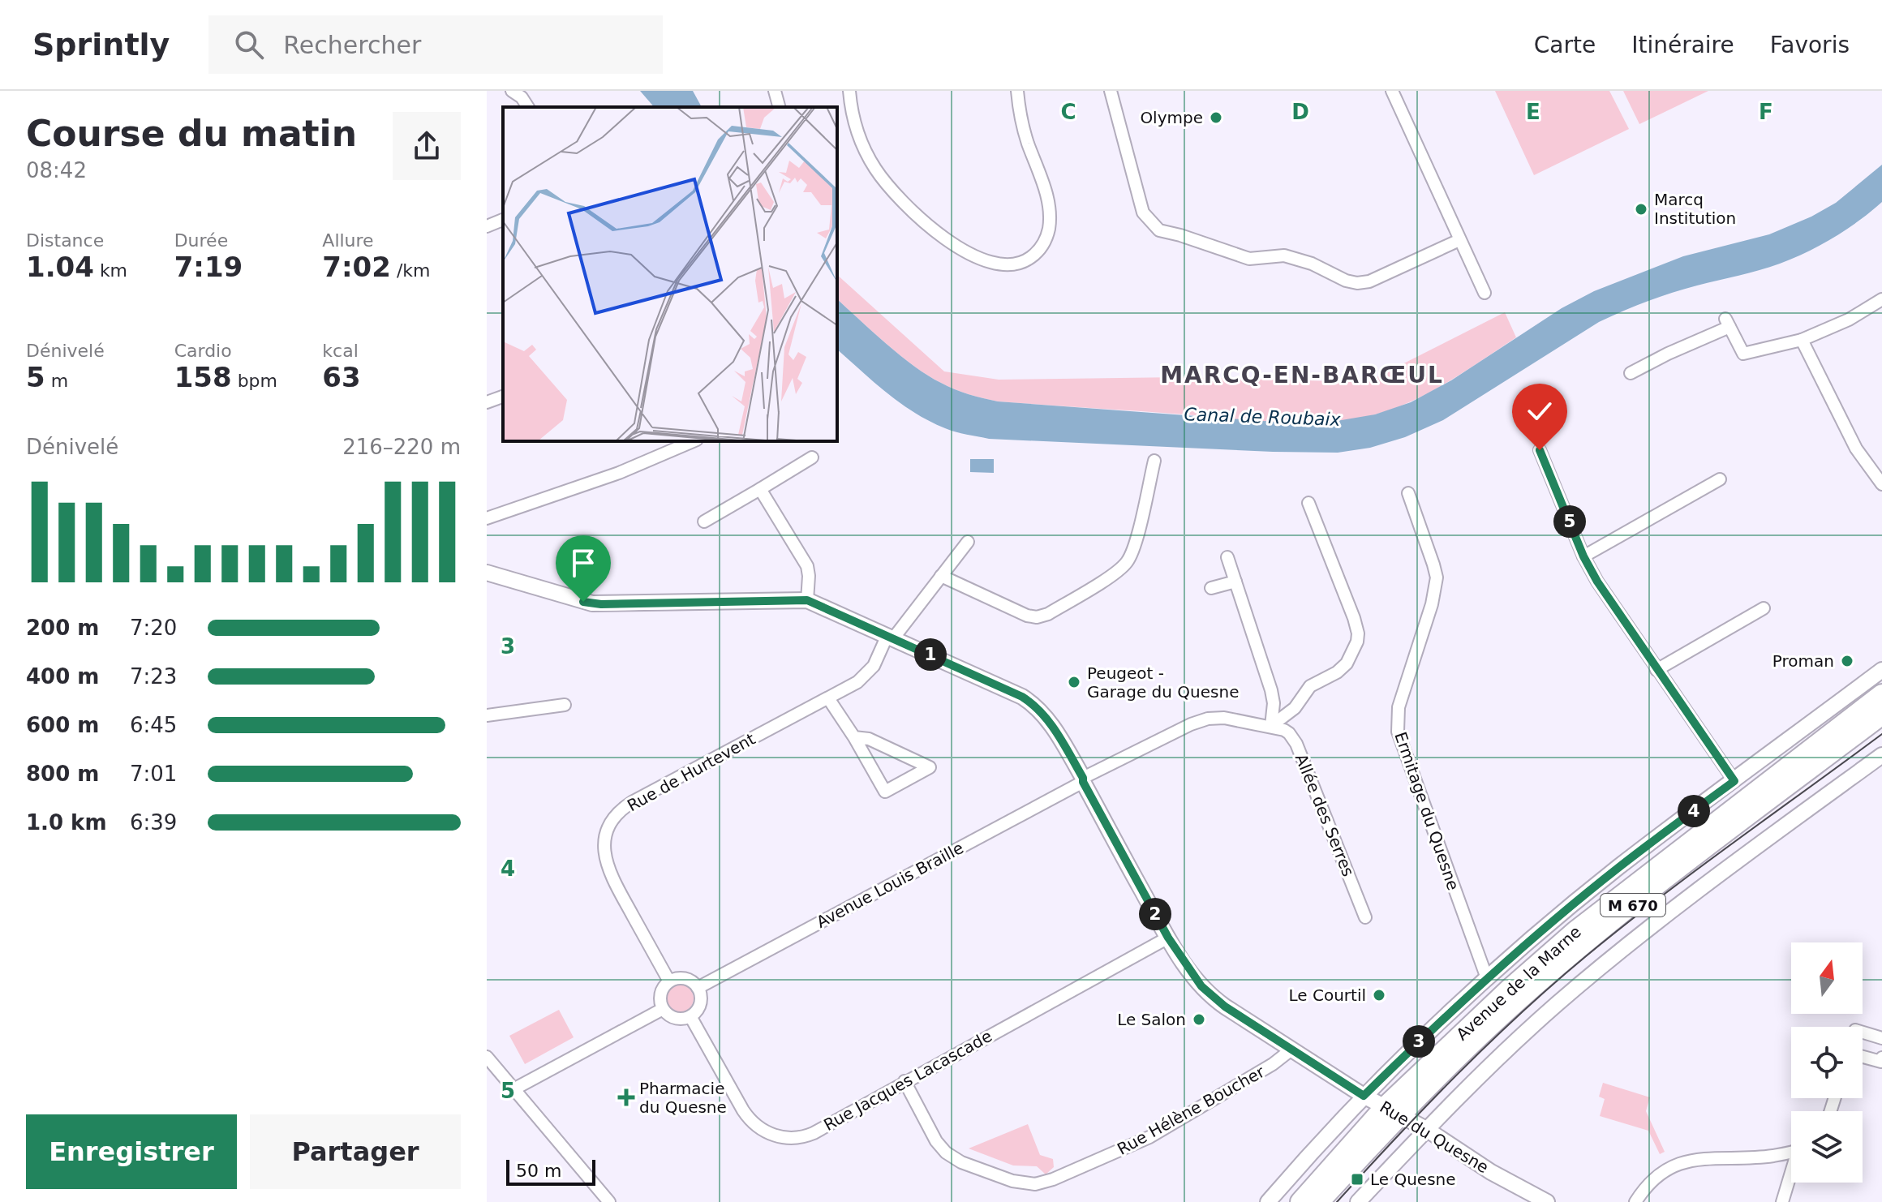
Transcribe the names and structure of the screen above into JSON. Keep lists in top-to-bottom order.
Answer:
{
  "streets": {
    "main road": ["M 670", "Avenue de la Marne"],
    "street": [
      "Rue de Hurtevent",
      "Ermitage du Quesne",
      "Allée des Serres",
      "Avenue Louis Braille",
      "Rue Jacques Lacascade",
      "Rue Hélène Boucher",
      "Rue du Quesne"
    ]
  },
  "crossings": [
    ["Rue de Hurtevent", "Avenue Louis Braille"],
    ["Rue de Hurtevent", "Rue Jacques Lacascade"],
    ["Rue de Hurtevent", "Rue du Quesne"],
    ["Ermitage du Quesne", "Avenue de la Marne"],
    ["Allée des Serres", "Avenue Louis Braille"],
    ["Allée des Serres", "Rue du Quesne"],
    ["Avenue Louis Braille", "Rue Jacques Lacascade"],
    ["Avenue Louis Braille", "Rue du Quesne"],
    ["Avenue de la Marne", "Rue du Quesne"],
    ["Rue Jacques Lacascade", "Rue Hélène Boucher"],
    ["Rue Jacques Lacascade", "Rue du Quesne"],
    ["Rue Hélène Boucher", "Rue du Quesne"]
  ],
  "districts": ["MARCQ-EN-BARŒUL"],
  "water": ["Canal de Roubaix"],
  "places": {
    "other": [
      "Olympe",
      "Marcq Institution",
      "Proman",
      "Peugeot - Garage du Quesne",
      "Le Courtil",
      "Le Salon"
    ],
    "health": ["Pharmacie du Quesne"],
    "transit": ["Le Quesne"]
  },
  "scale_bar": "50 m",
  "north": "top",
  "page": {
    "header": "Sprintly",
    "search": "Rechercher",
    "nav": ["Carte", "Itinéraire", "Favoris"],
    "heading": ["Course du matin", "08:42"],
    "stats": [
      ["Distance", "1.04 km"],
      ["Durée", "7:19"],
      ["Allure", "7:02 /km"],
      ["Dénivelé", "5 m"],
      ["Cardio", "158 bpm"],
      ["kcal", "63"]
    ],
    "chart": ["Dénivelé", "216–220 m"],
    "pins": [
      "5",
      "1",
      "4",
      "2",
      "3"
    ],
    "list": [
      {
        "name": "200 m",
        "note": "7:20"
      },
      {
        "name": "400 m",
        "note": "7:23"
      },
      {
        "name": "600 m",
        "note": "6:45"
      },
      {
        "name": "800 m",
        "note": "7:01"
      },
      {
        "name": "1.0 km",
        "note": "6:39"
      }
    ],
    "buttons": ["Enregistrer", "Partager"],
    "scale": "50 m"
  },
  "grid": {
    "columns": [
      "C",
      "D",
      "E",
      "F"
    ],
    "rows": ["3", "4", "5"]
  }
}
